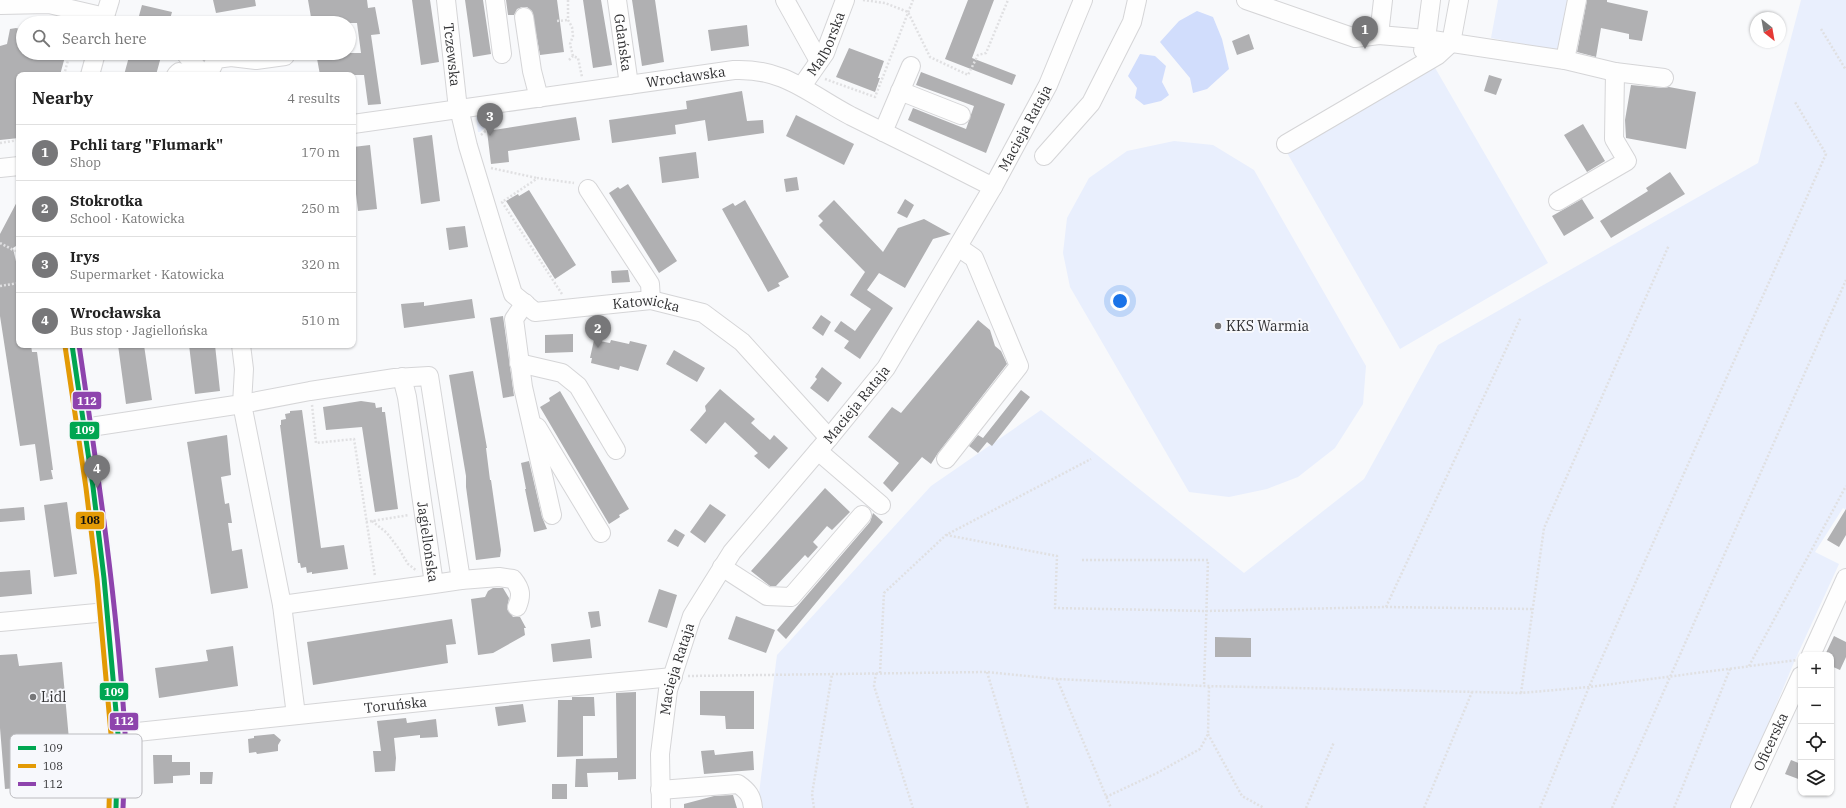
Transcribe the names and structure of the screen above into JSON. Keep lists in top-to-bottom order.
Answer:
{
  "streets": {
    "street": [
      "Gdańska",
      "Malborska",
      "Tczewska",
      "Wrocławska",
      "Macieja Rataja",
      "Katowicka",
      "Jagiellońska",
      "Toruńska",
      "Oficerska"
    ]
  },
  "crossings": [
    ["Gdańska", "Wrocławska"],
    ["Malborska", "Wrocławska"],
    ["Tczewska", "Wrocławska"],
    ["Tczewska", "Katowicka"],
    ["Wrocławska", "Macieja Rataja"],
    ["Wrocławska", "Katowicka"],
    ["Macieja Rataja", "Katowicka"],
    ["Macieja Rataja", "Toruńska"]
  ],
  "places": ["KKS Warmia", "Lidl"],
  "lines": ["transit line 109", "transit line 108", "transit line 112"],
  "legend": ["109", "108", "112"],
  "north": "bottom right",
  "page": {
    "pins": [
      "1",
      "3",
      "2",
      "4"
    ],
    "search": "Search here",
    "heading": ["Nearby", "4 results"],
    "list": [
      {
        "mark": "1",
        "name": "Pchli targ \"Flumark\"",
        "note": "Shop",
        "value": "170 m"
      },
      {
        "mark": "2",
        "name": "Stokrotka",
        "note": "School · Katowicka",
        "value": "250 m"
      },
      {
        "mark": "3",
        "name": "Irys",
        "note": "Supermarket · Katowicka",
        "value": "320 m"
      },
      {
        "mark": "4",
        "name": "Wrocławska",
        "note": "Bus stop · Jagiellońska",
        "value": "510 m"
      }
    ],
    "map_buttons": ["+", "−"]
  }
}
